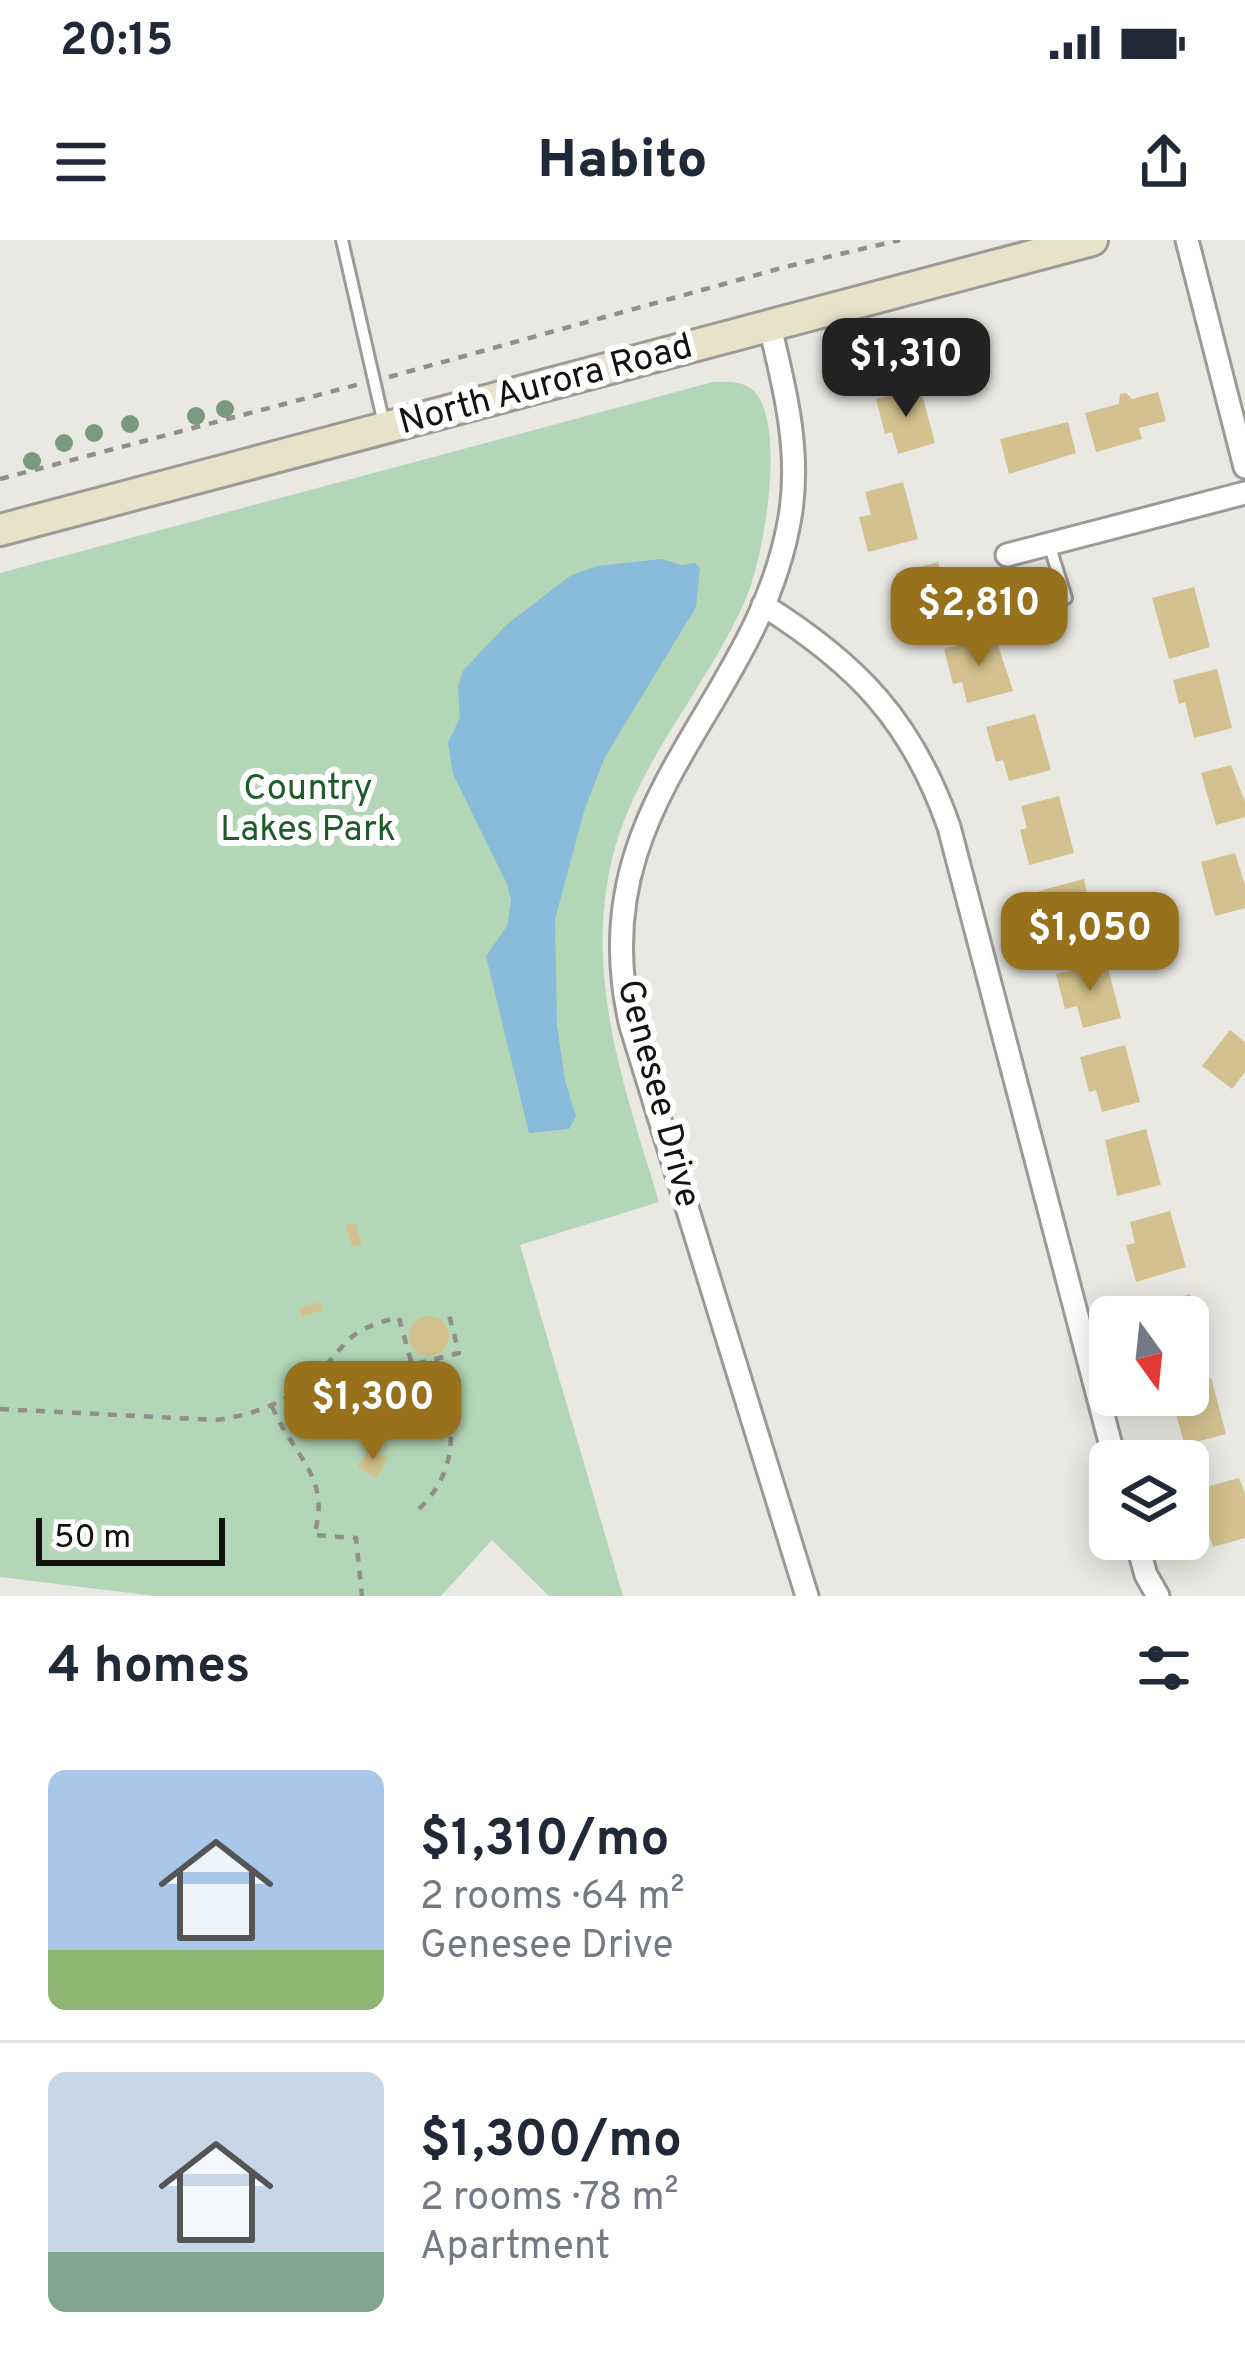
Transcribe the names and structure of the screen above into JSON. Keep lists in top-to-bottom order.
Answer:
{
  "streets": {
    "main road": ["North Aurora Road"],
    "street": ["Genesee Drive"]
  },
  "crossings": [
    ["North Aurora Road", "Genesee Drive"]
  ],
  "parks": ["Country Lakes Park"],
  "scale_bar": "50 m",
  "north": "bottom",
  "page": {
    "status": "20:15",
    "header": "Habito",
    "price": [
      "$1,310",
      "$2,810",
      "$1,050",
      "$1,300"
    ],
    "scale": "50 m",
    "heading": "4 homes",
    "list": [
      {
        "name": "$1,310/mo",
        "note": "2 rooms · 64 m² · Genesee Drive"
      },
      {
        "name": "$1,300/mo",
        "note": "2 rooms · 78 m² · Apartment"
      }
    ]
  }
}
